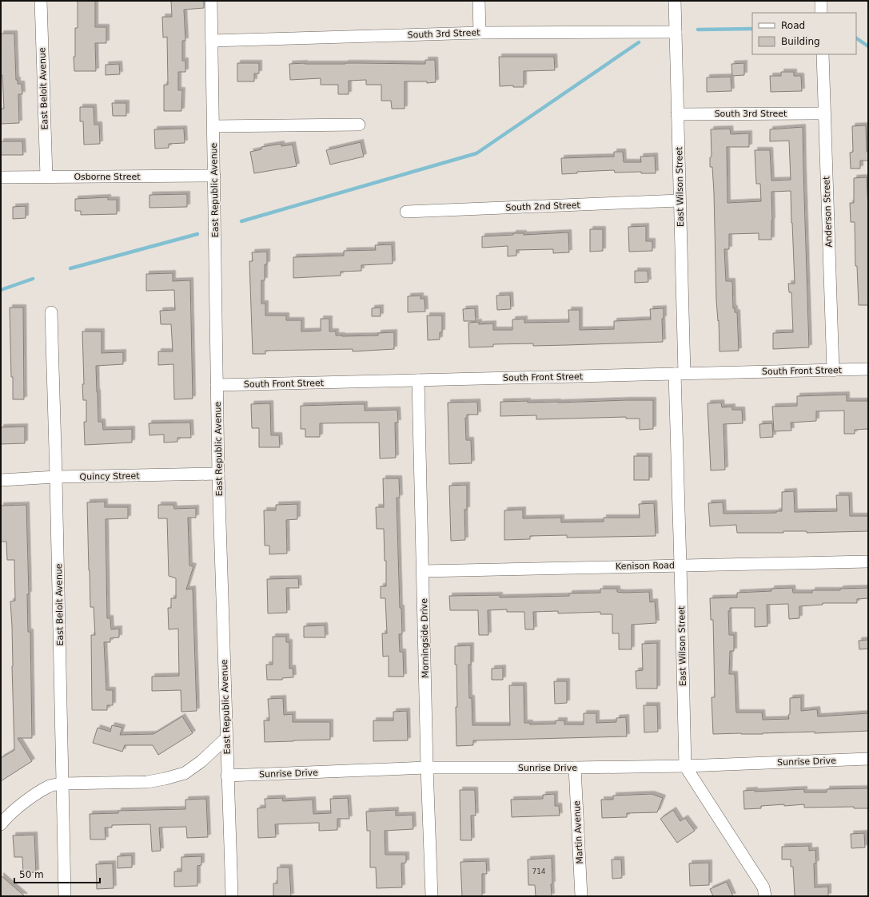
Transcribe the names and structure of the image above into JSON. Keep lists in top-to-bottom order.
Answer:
{
  "streets": {
    "street": [
      "South 3rd Street",
      "East Beloit Avenue",
      "Osborne Street",
      "East Wilson Street",
      "East Republic Avenue",
      "South 2nd Street",
      "Anderson Street",
      "South Front Street",
      "Quincy Street",
      "Kenison Road",
      "Morningside Drive",
      "Sunrise Drive",
      "Martin Avenue"
    ]
  },
  "crossings": [
    ["South 3rd Street", "East Wilson Street"],
    ["South 3rd Street", "East Republic Avenue"],
    ["South 3rd Street", "Anderson Street"],
    ["East Beloit Avenue", "Osborne Street"],
    ["East Beloit Avenue", "Quincy Street"],
    ["Osborne Street", "East Republic Avenue"],
    ["East Wilson Street", "South 2nd Street"],
    ["East Wilson Street", "South Front Street"],
    ["East Wilson Street", "Kenison Road"],
    ["East Wilson Street", "Sunrise Drive"],
    ["East Republic Avenue", "South Front Street"],
    ["East Republic Avenue", "Quincy Street"],
    ["East Republic Avenue", "Sunrise Drive"],
    ["Anderson Street", "South Front Street"],
    ["South Front Street", "Morningside Drive"],
    ["Kenison Road", "Morningside Drive"],
    ["Morningside Drive", "Sunrise Drive"],
    ["Sunrise Drive", "Martin Avenue"]
  ],
  "house_numbers": ["714"],
  "legend": ["Road", "Building"],
  "scale_bar": "50 m"
}
